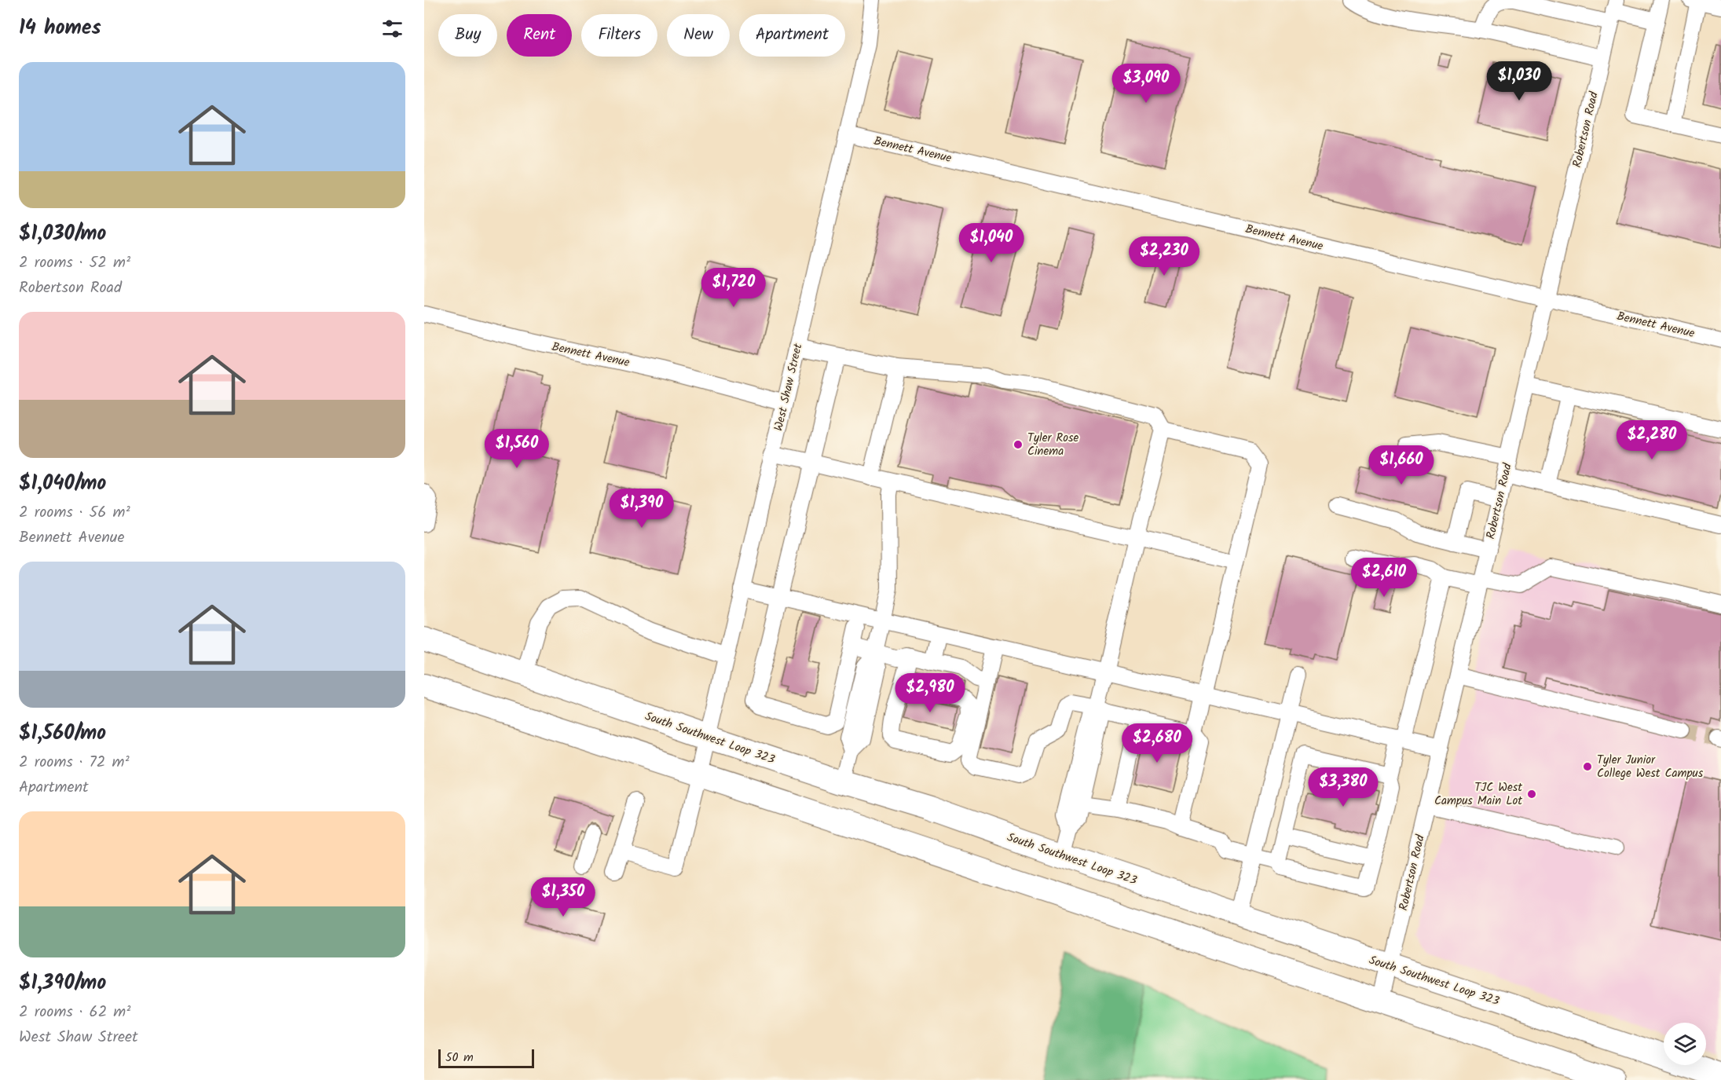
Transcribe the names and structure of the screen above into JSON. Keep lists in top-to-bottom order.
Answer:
{
  "streets": {
    "highway": ["South Southwest Loop 323"],
    "street": ["Robertson Road", "Bennett Avenue", "West Shaw Street"]
  },
  "crossings": [
    ["Robertson Road", "Bennett Avenue"],
    ["Robertson Road", "South Southwest Loop 323"],
    ["Bennett Avenue", "West Shaw Street"],
    ["West Shaw Street", "South Southwest Loop 323"]
  ],
  "places": ["Tyler Rose Cinema", "Tyler Junior College West Campus", "TJC West Campus Main Lot"],
  "scale_bar": "50 m",
  "page": {
    "heading": "14 homes",
    "chip": [
      "Buy",
      "Rent",
      "Filters",
      "New",
      "Apartment"
    ],
    "list": [
      {
        "name": "$1,030/mo",
        "note": "2 rooms · 52 m² · Robertson Road"
      },
      {
        "name": "$1,040/mo",
        "note": "2 rooms · 56 m² · Bennett Avenue"
      },
      {
        "name": "$1,560/mo",
        "note": "2 rooms · 72 m² · Apartment"
      },
      {
        "name": "$1,390/mo",
        "note": "2 rooms · 62 m² · West Shaw Street"
      }
    ],
    "price": [
      "$1,030",
      "$3,090",
      "$1,040",
      "$2,230",
      "$1,720",
      "$2,280",
      "$1,560",
      "$1,660",
      "$1,390",
      "$2,610",
      "$2,980",
      "$2,680",
      "$3,380",
      "$1,350"
    ],
    "scale": "50 m"
  }
}
